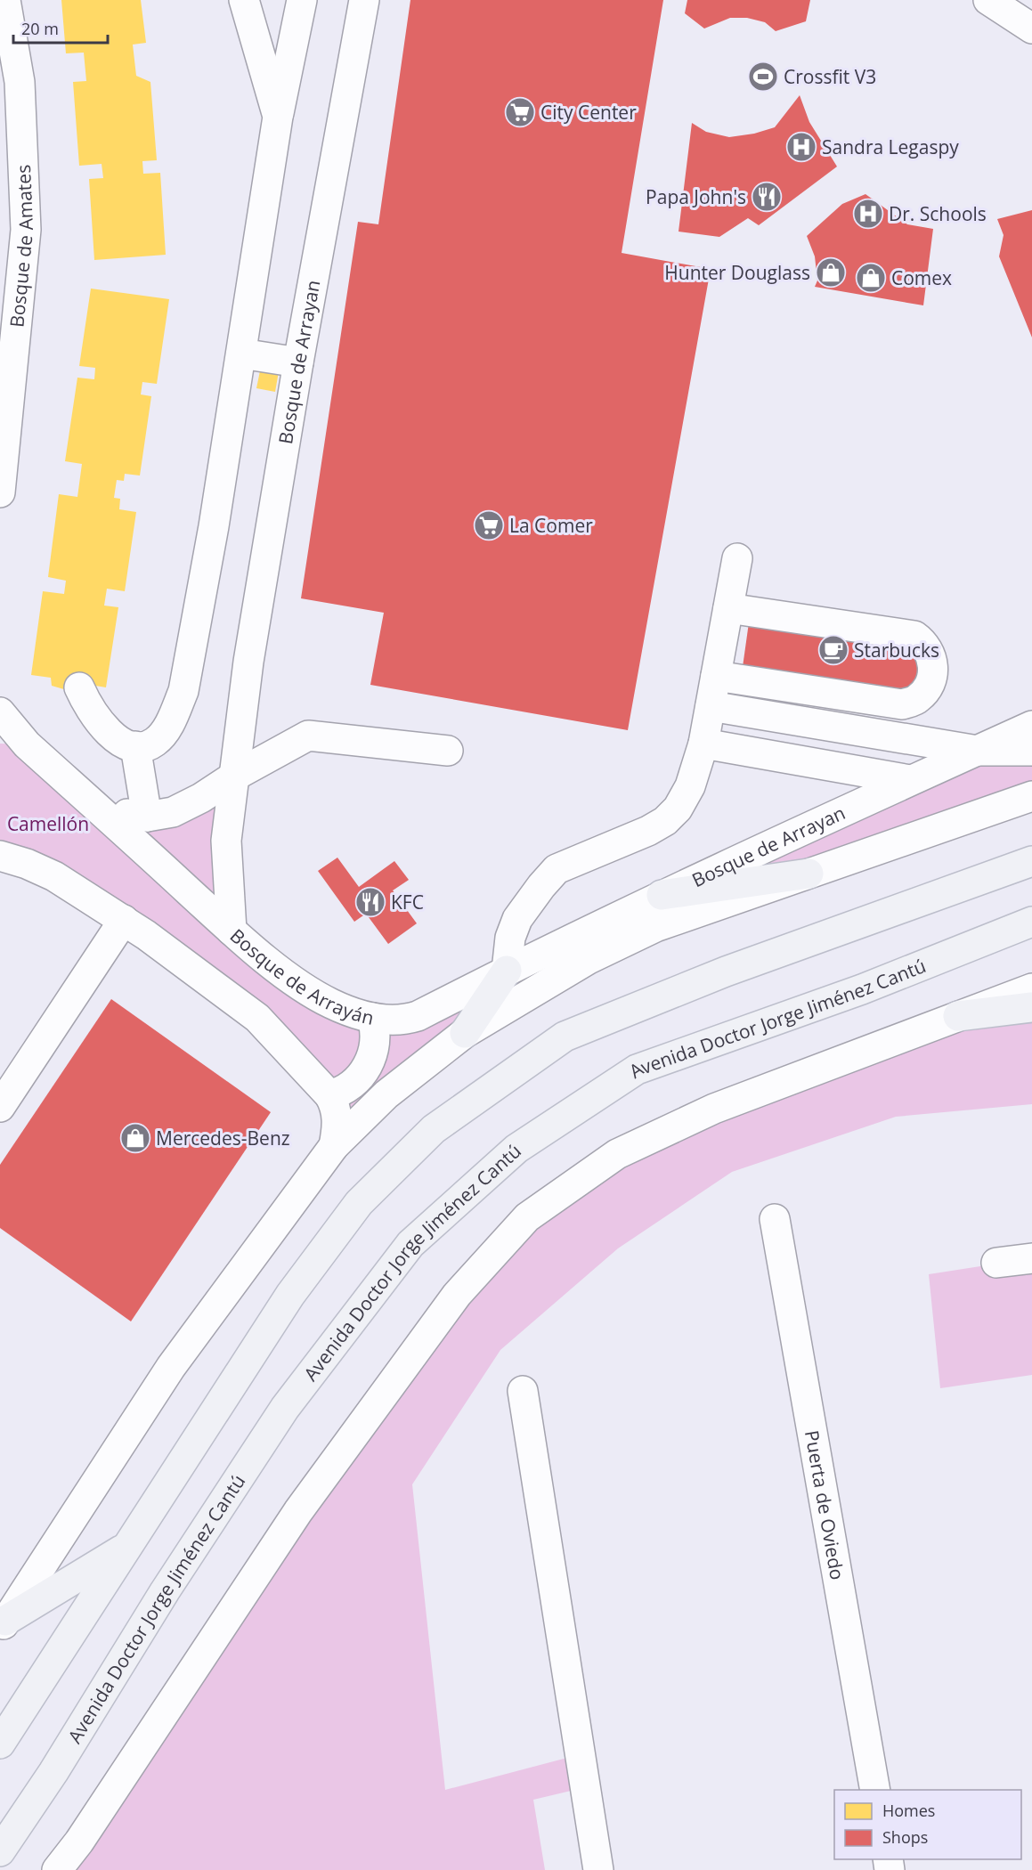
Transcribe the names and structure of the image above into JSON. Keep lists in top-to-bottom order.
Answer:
{
  "streets": {
    "main road": ["Avenida Doctor Jorge Jiménez Cantú"],
    "street": [
      "Bosque de Amates",
      "Bosque de Arrayan",
      "Bosque de Arrayán",
      "Puerta de Oviedo"
    ]
  },
  "crossings": [
    ["Bosque de Arrayan", "Bosque de Arrayán"]
  ],
  "parks": ["Camellón"],
  "places": {
    "sports": ["Crossfit V3"],
    "supermarket": ["City Center", "La Comer"],
    "hospital": ["Sandra Legaspy", "Dr. Schools"],
    "restaurant": ["Papa John's", "KFC"],
    "shop": ["Hunter Douglass", "Comex", "Mercedes-Benz"],
    "cafe": ["Starbucks"]
  },
  "legend": ["Homes", "Shops"],
  "scale_bar": "20 m"
}
